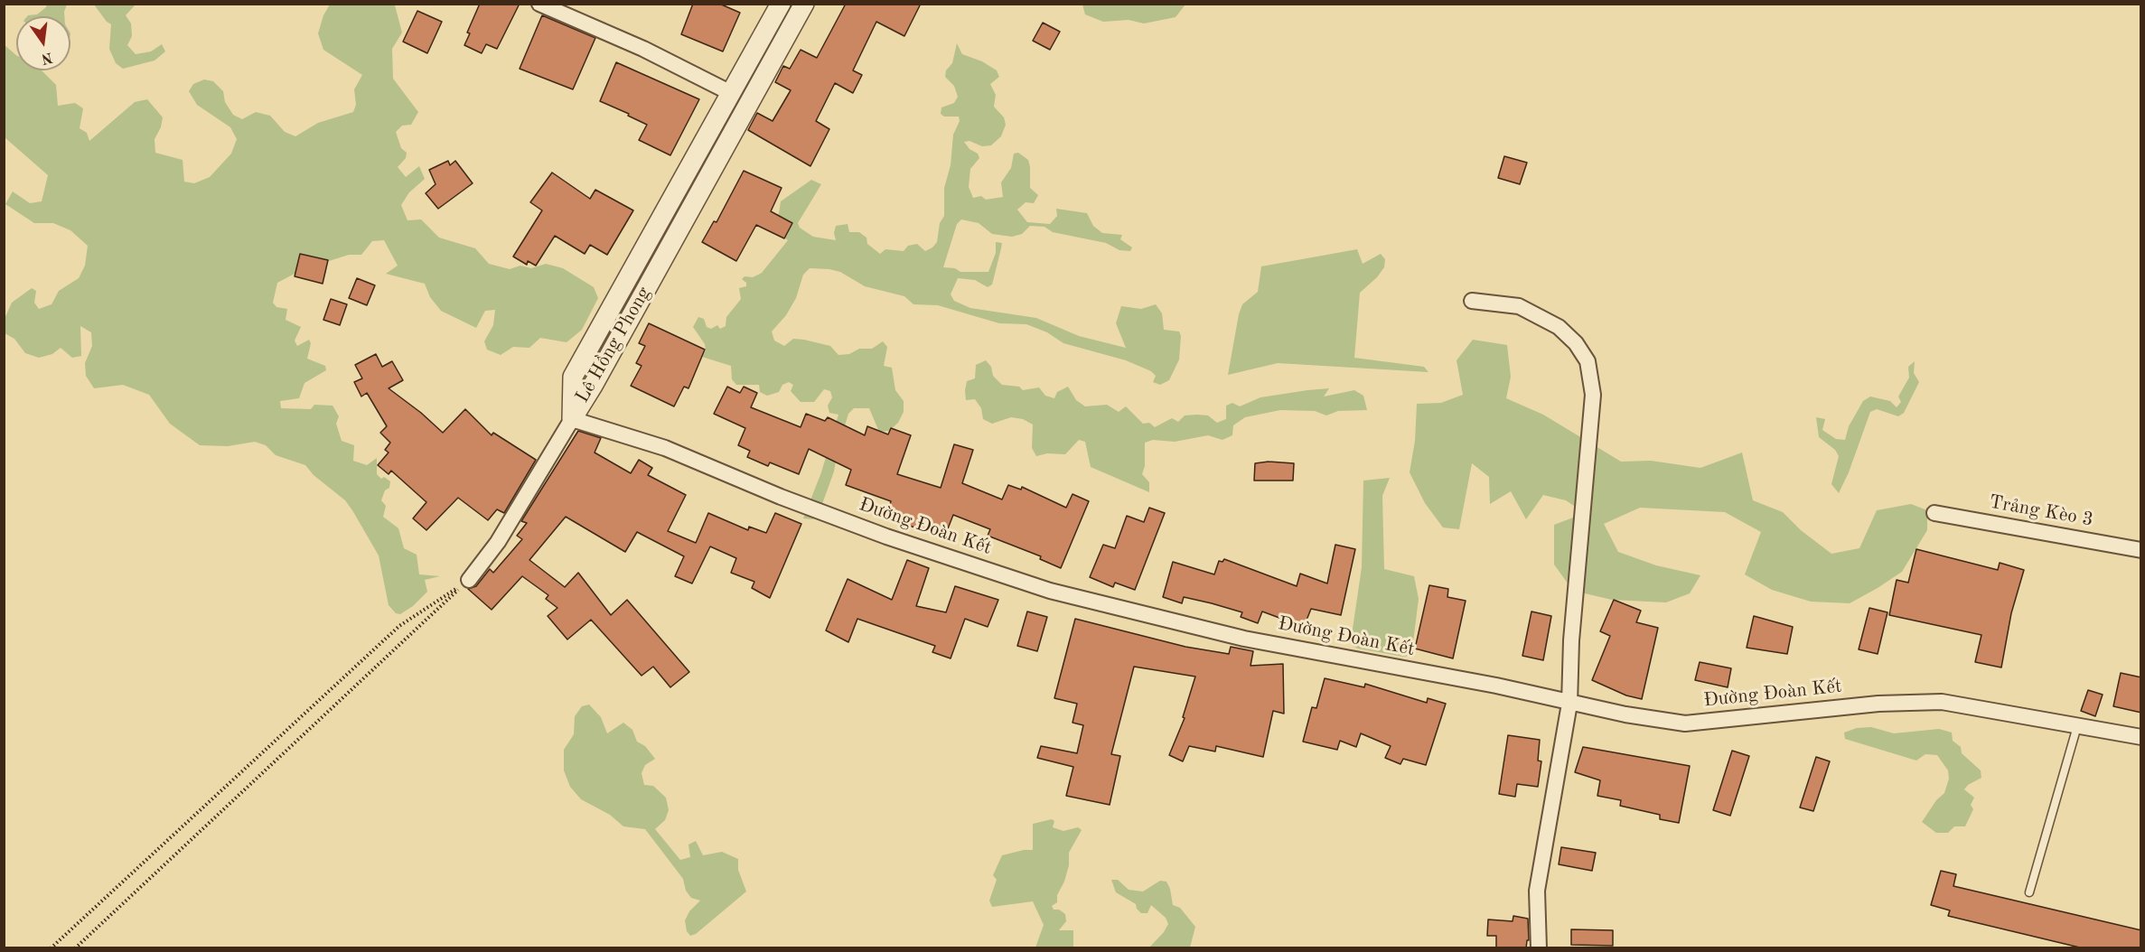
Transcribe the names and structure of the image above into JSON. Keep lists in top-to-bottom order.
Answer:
{
  "streets": {
    "street": ["Lê Hồng Phong", "Trảng Kèo 3", "Đường Đoàn Kết"]
  },
  "crossings": [
    ["Lê Hồng Phong", "Đường Đoàn Kết"]
  ],
  "north": "bottom"
}
